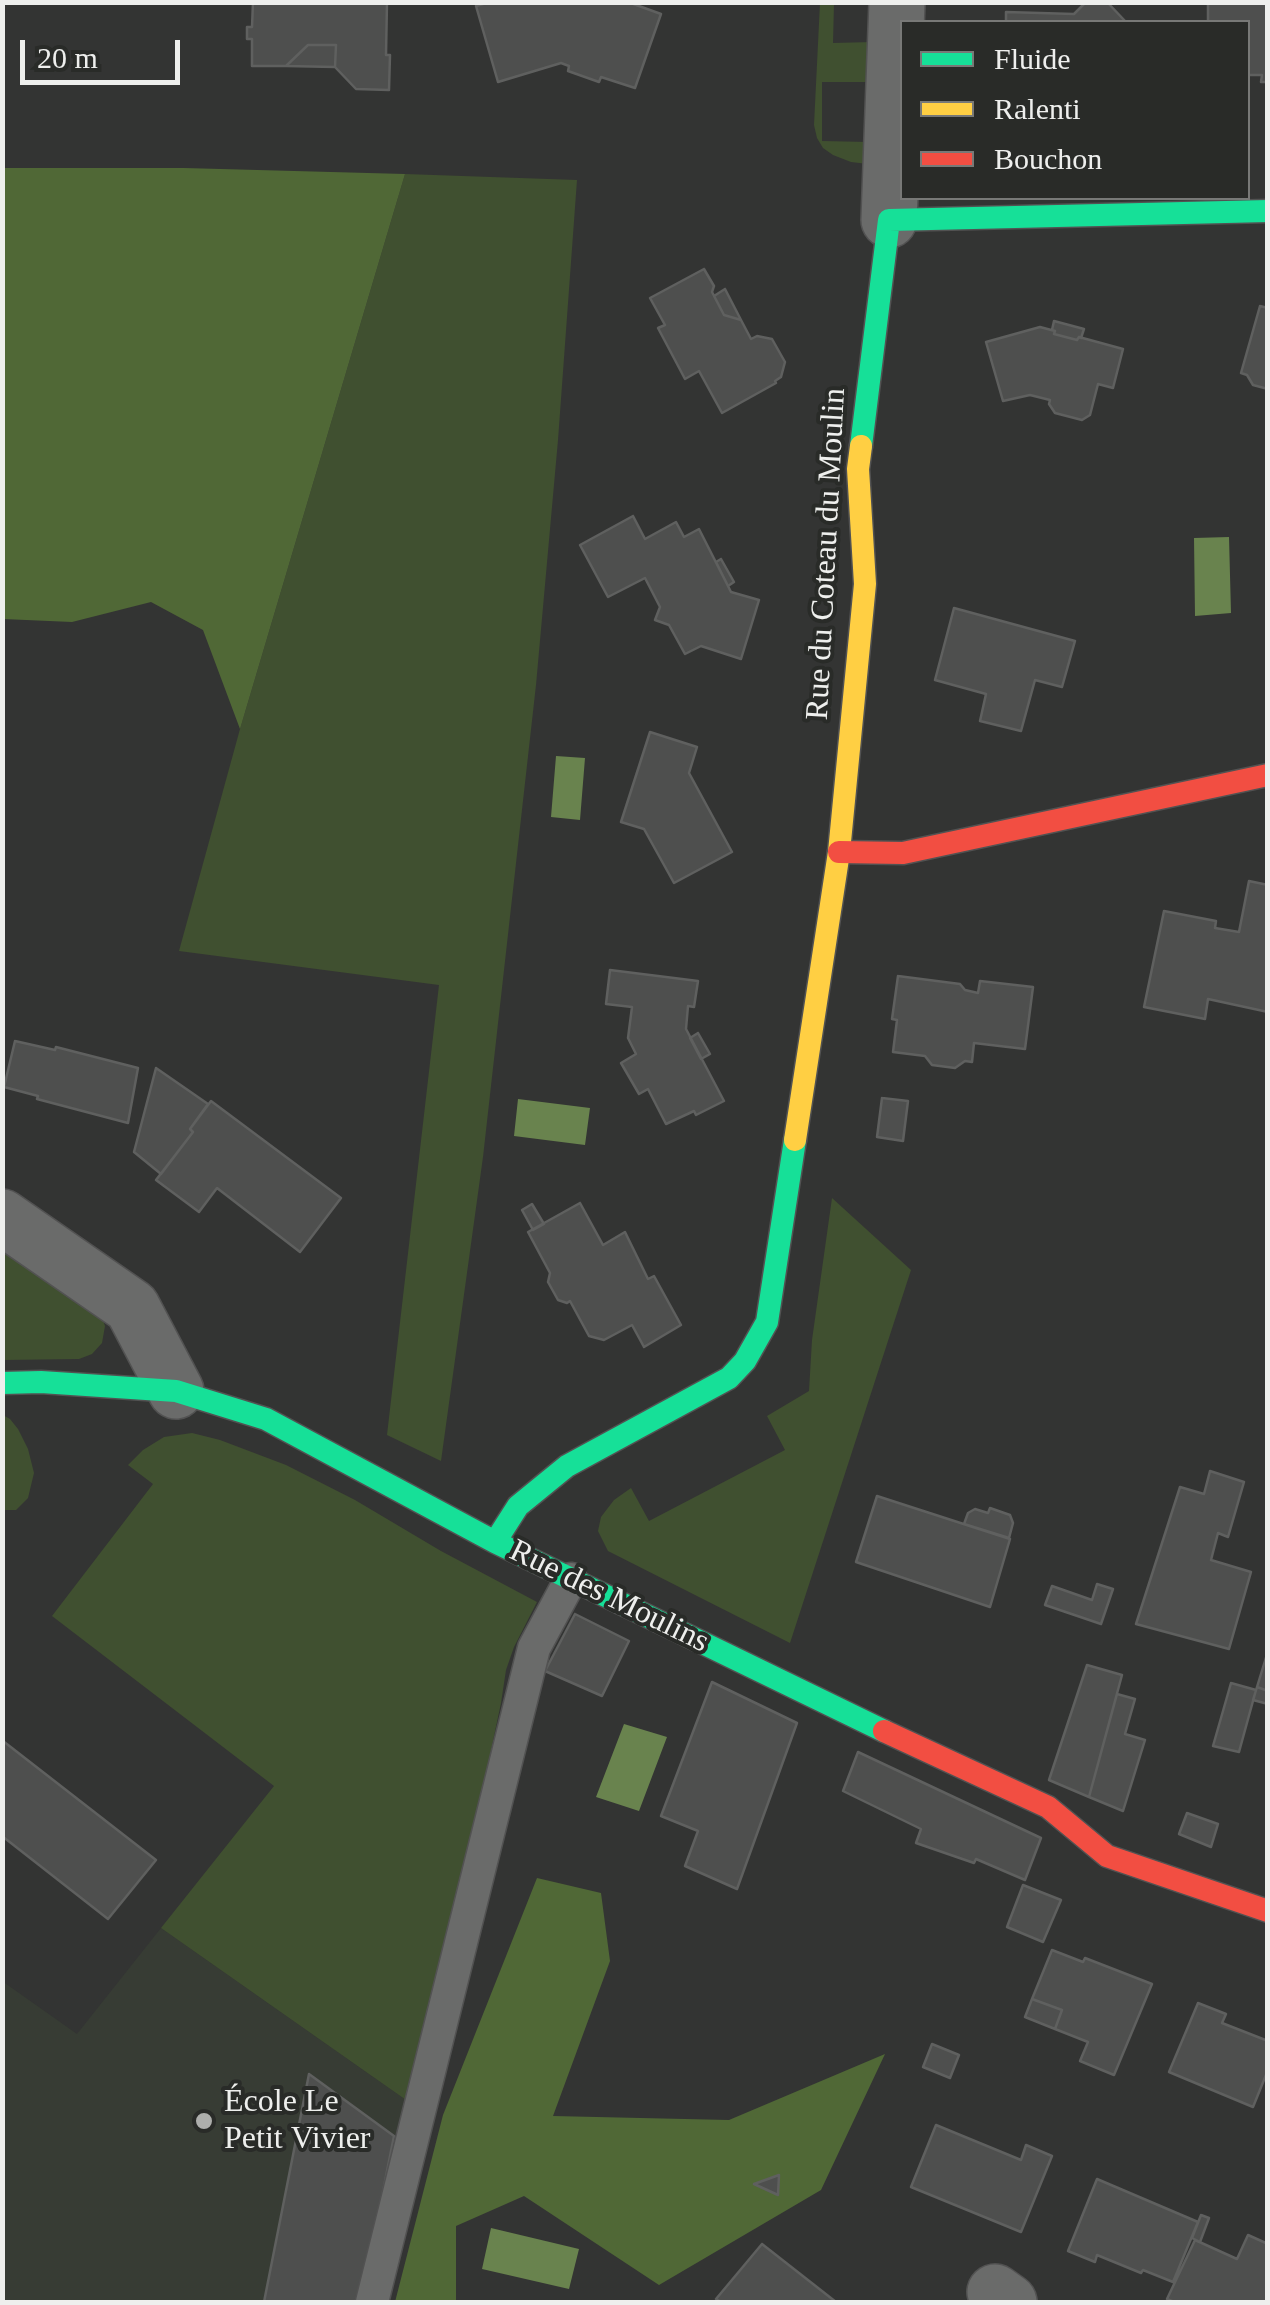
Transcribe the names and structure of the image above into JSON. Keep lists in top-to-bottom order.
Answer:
{
  "streets": {
    "street": ["Rue du Coteau du Moulin", "Rue des Moulins"]
  },
  "crossings": [
    ["Rue du Coteau du Moulin", "Rue des Moulins"]
  ],
  "places": ["École Le Petit Vivier"],
  "legend": ["Fluide", "Ralenti", "Bouchon"],
  "scale_bar": "20 m"
}
